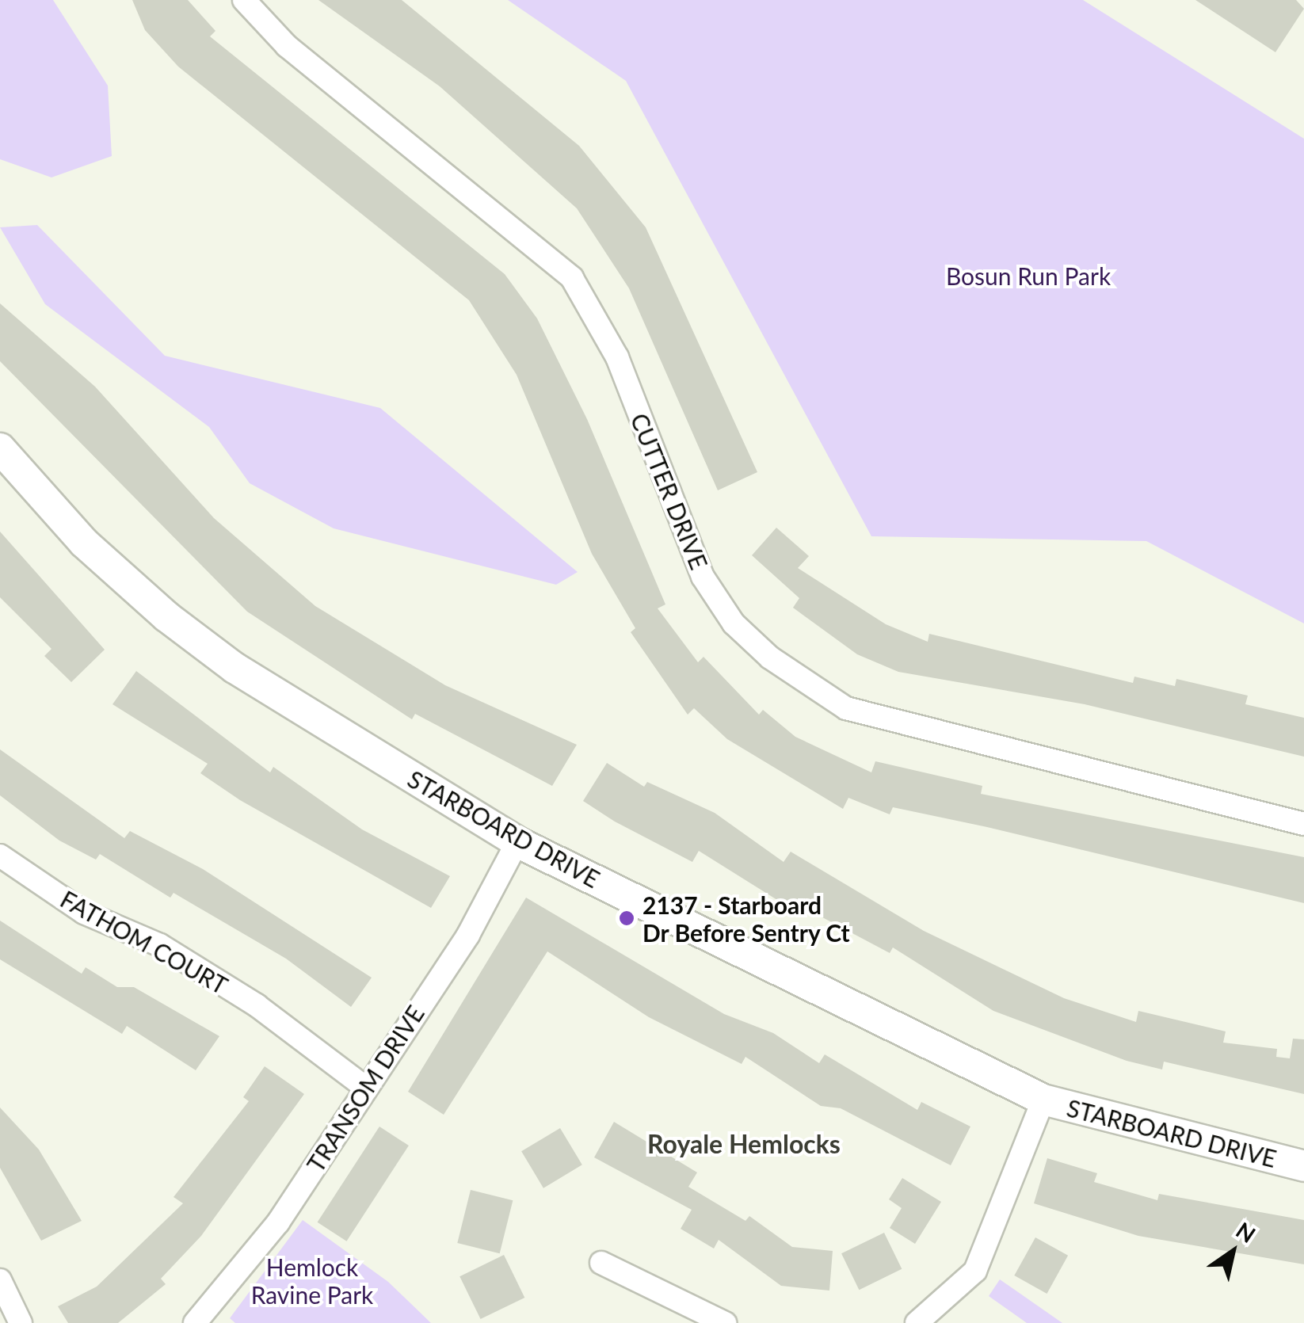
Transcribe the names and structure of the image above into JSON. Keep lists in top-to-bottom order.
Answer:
{
  "streets": {
    "street": [
      "CUTTER DRIVE",
      "STARBOARD DRIVE",
      "FATHOM COURT",
      "TRANSOM DRIVE"
    ]
  },
  "crossings": [
    ["STARBOARD DRIVE", "TRANSOM DRIVE"],
    ["FATHOM COURT", "TRANSOM DRIVE"]
  ],
  "districts": ["Royale Hemlocks"],
  "parks": ["Bosun Run Park", "Hemlock Ravine Park"],
  "places": ["2137 - Starboard Dr Before Sentry Ct"],
  "north": "top right"
}
